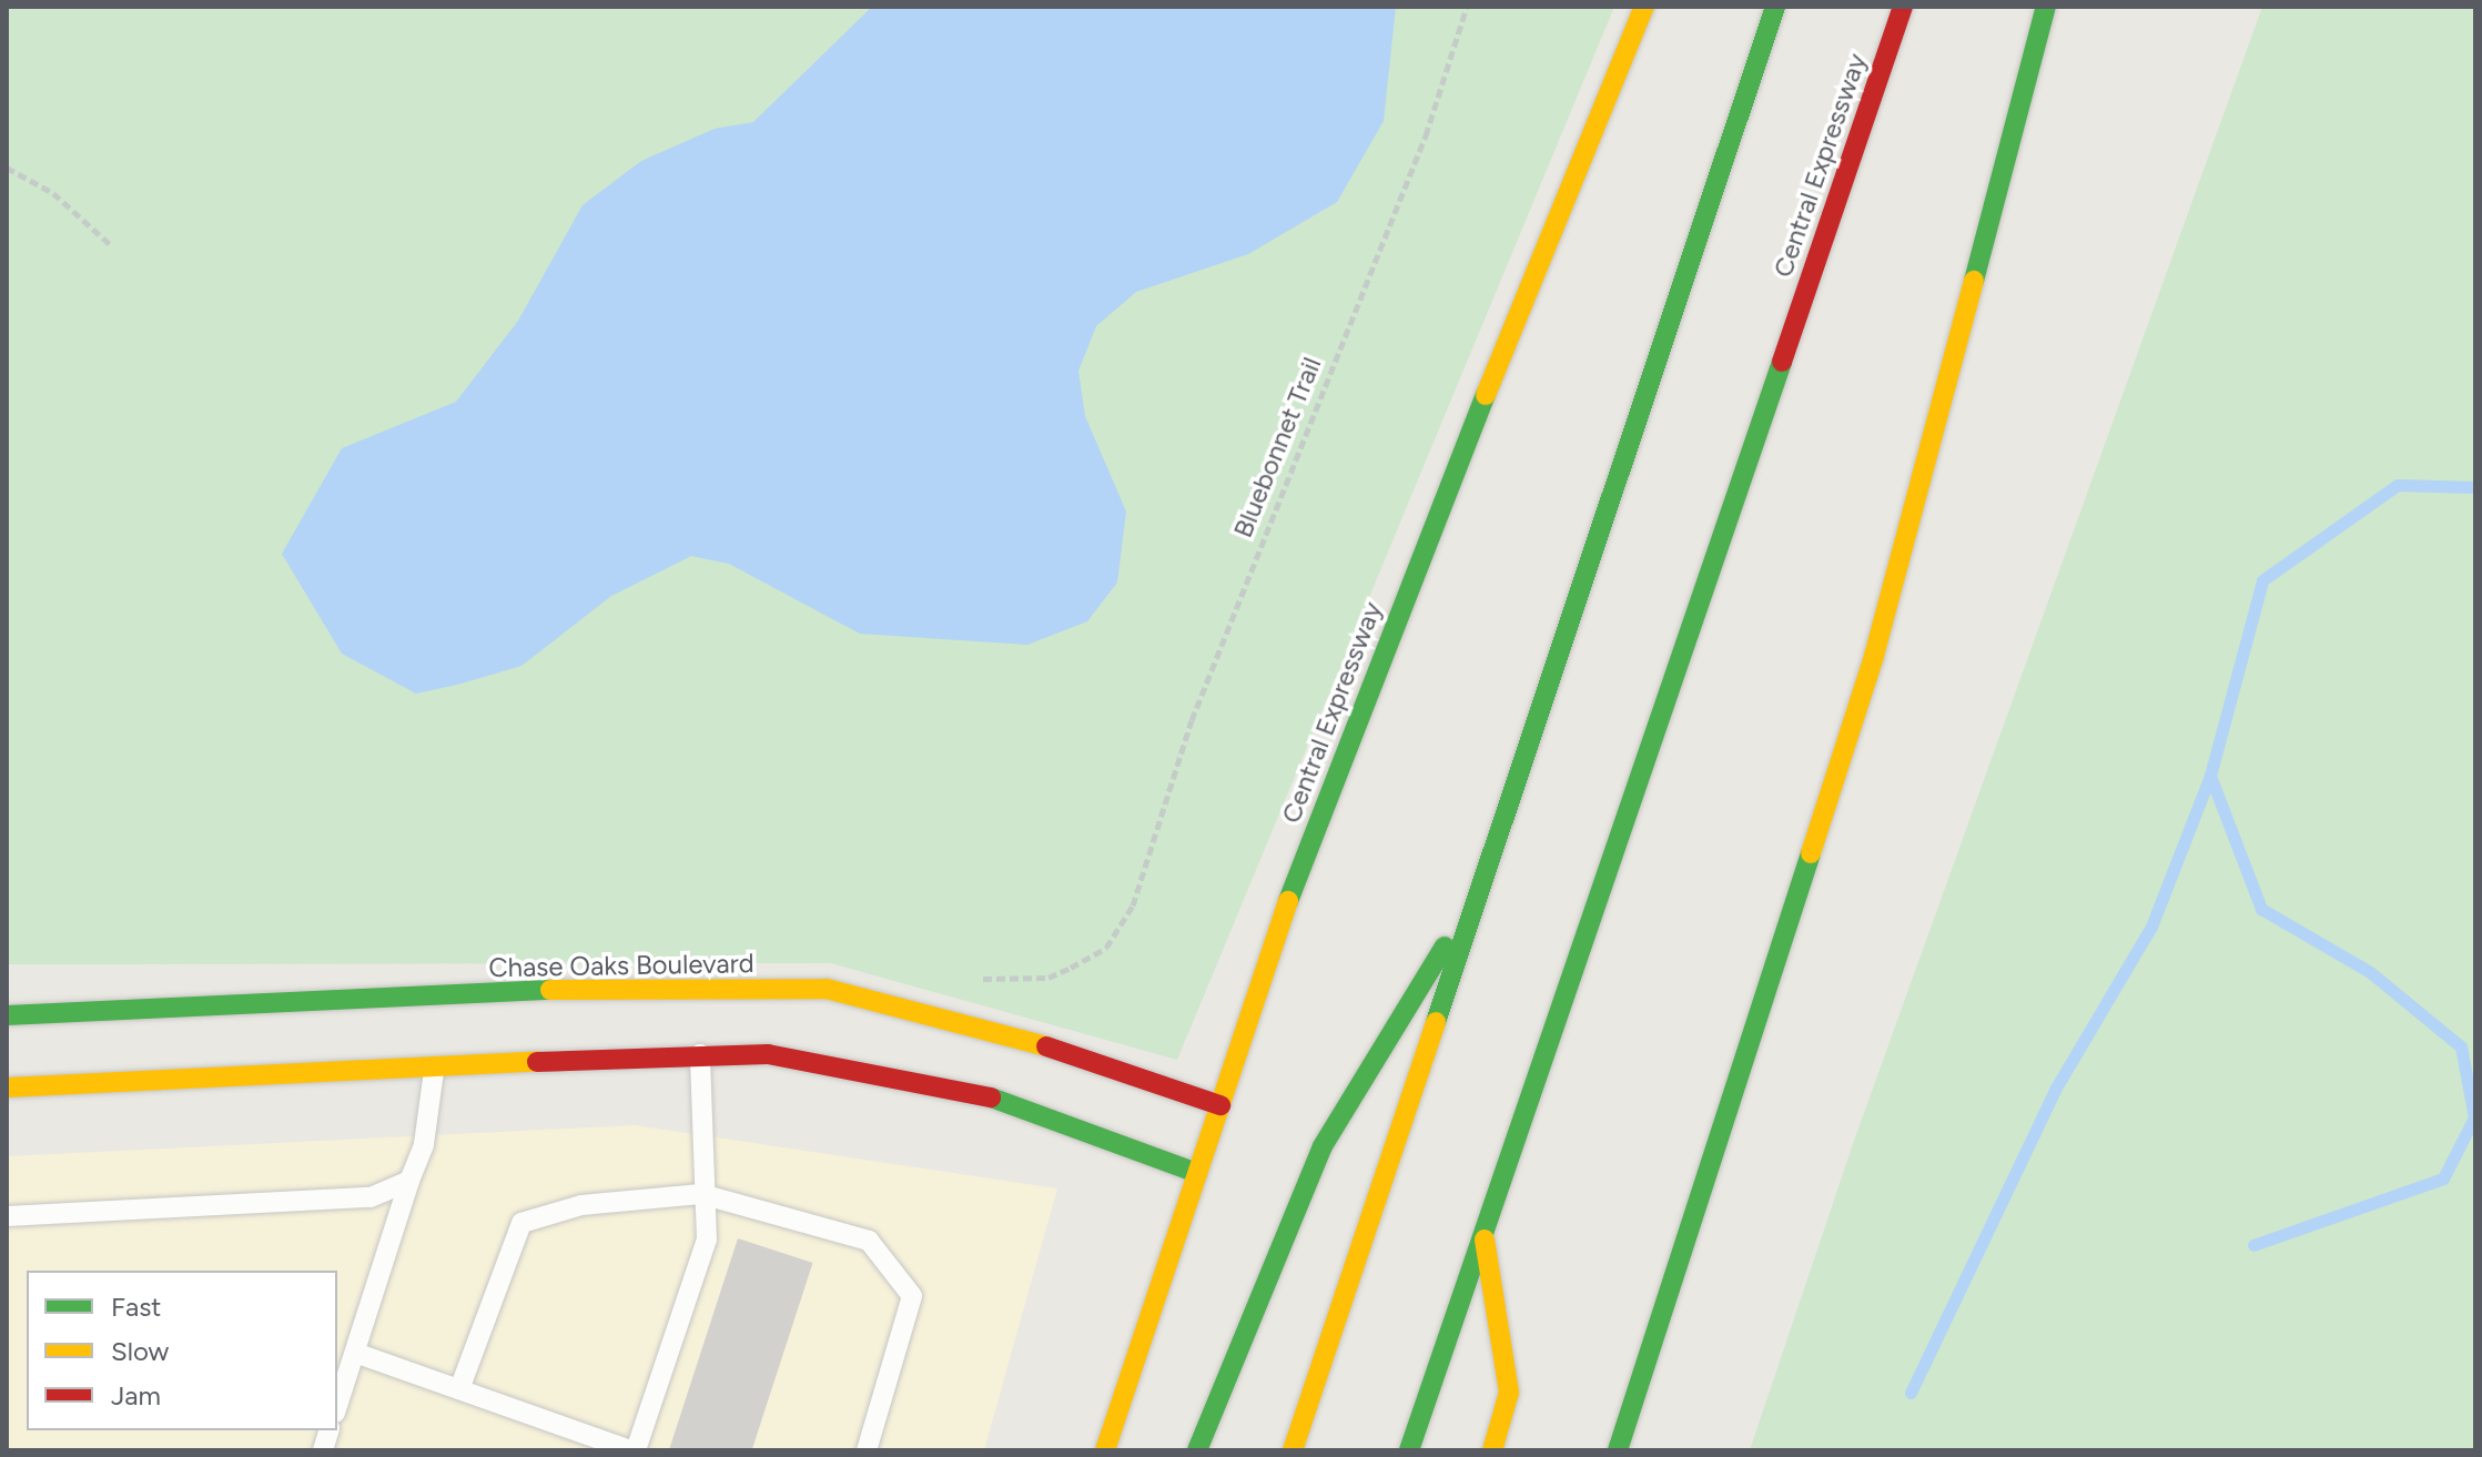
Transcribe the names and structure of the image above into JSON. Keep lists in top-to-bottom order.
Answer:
{
  "streets": {
    "main road": ["Central Expressway", "Chase Oaks Boulevard"],
    "path": ["Bluebonnet Trail"]
  },
  "crossings": [
    ["Central Expressway", "Chase Oaks Boulevard"]
  ],
  "legend": ["Fast", "Slow", "Jam"]
}
